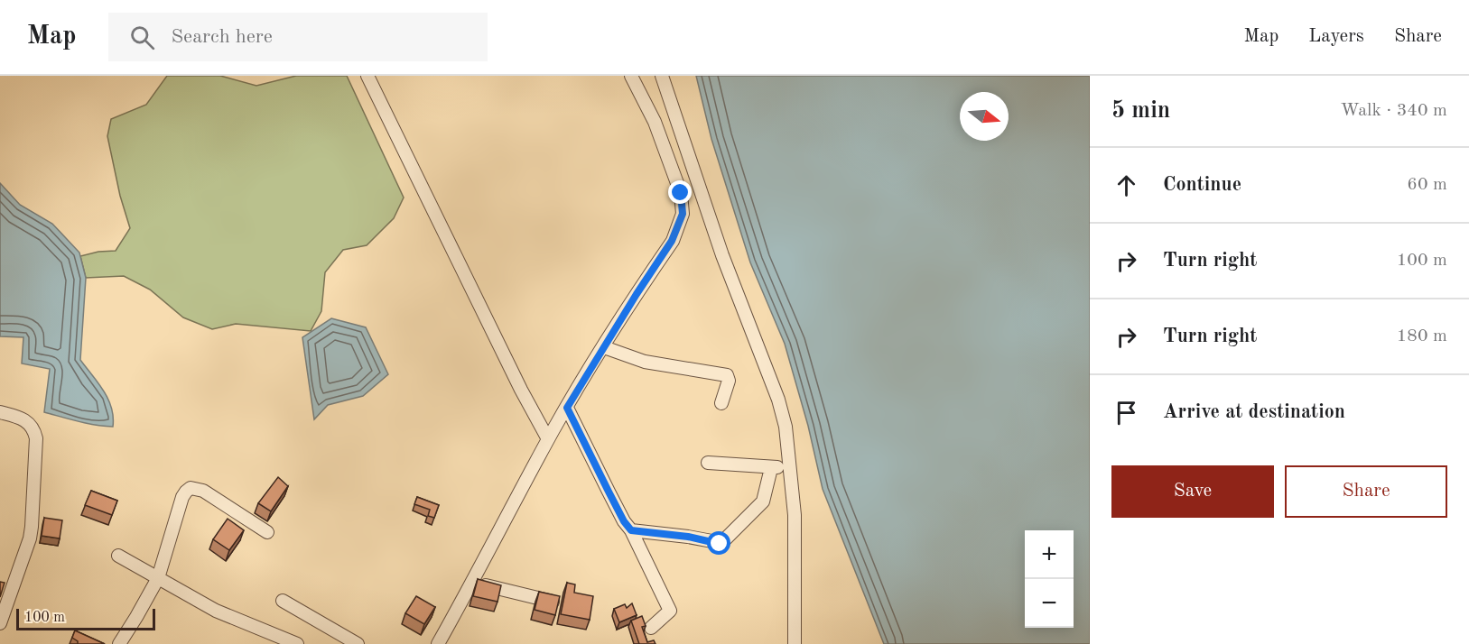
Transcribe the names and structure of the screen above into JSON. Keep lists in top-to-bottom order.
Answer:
{
  "scale_bar": "100 m",
  "north": "right",
  "page": {
    "header": "Map",
    "search": "Search here",
    "nav": ["Map", "Layers", "Share"],
    "heading": ["5 min", "Walk · 340 m"],
    "list": [
      ["Continue", "60 m"],
      ["Turn right", "100 m"],
      ["Turn right", "180 m"],
      "Arrive at destination"
    ],
    "buttons": ["Save", "Share"],
    "map_buttons": ["+", "−"],
    "scale": "100 m"
  }
}
